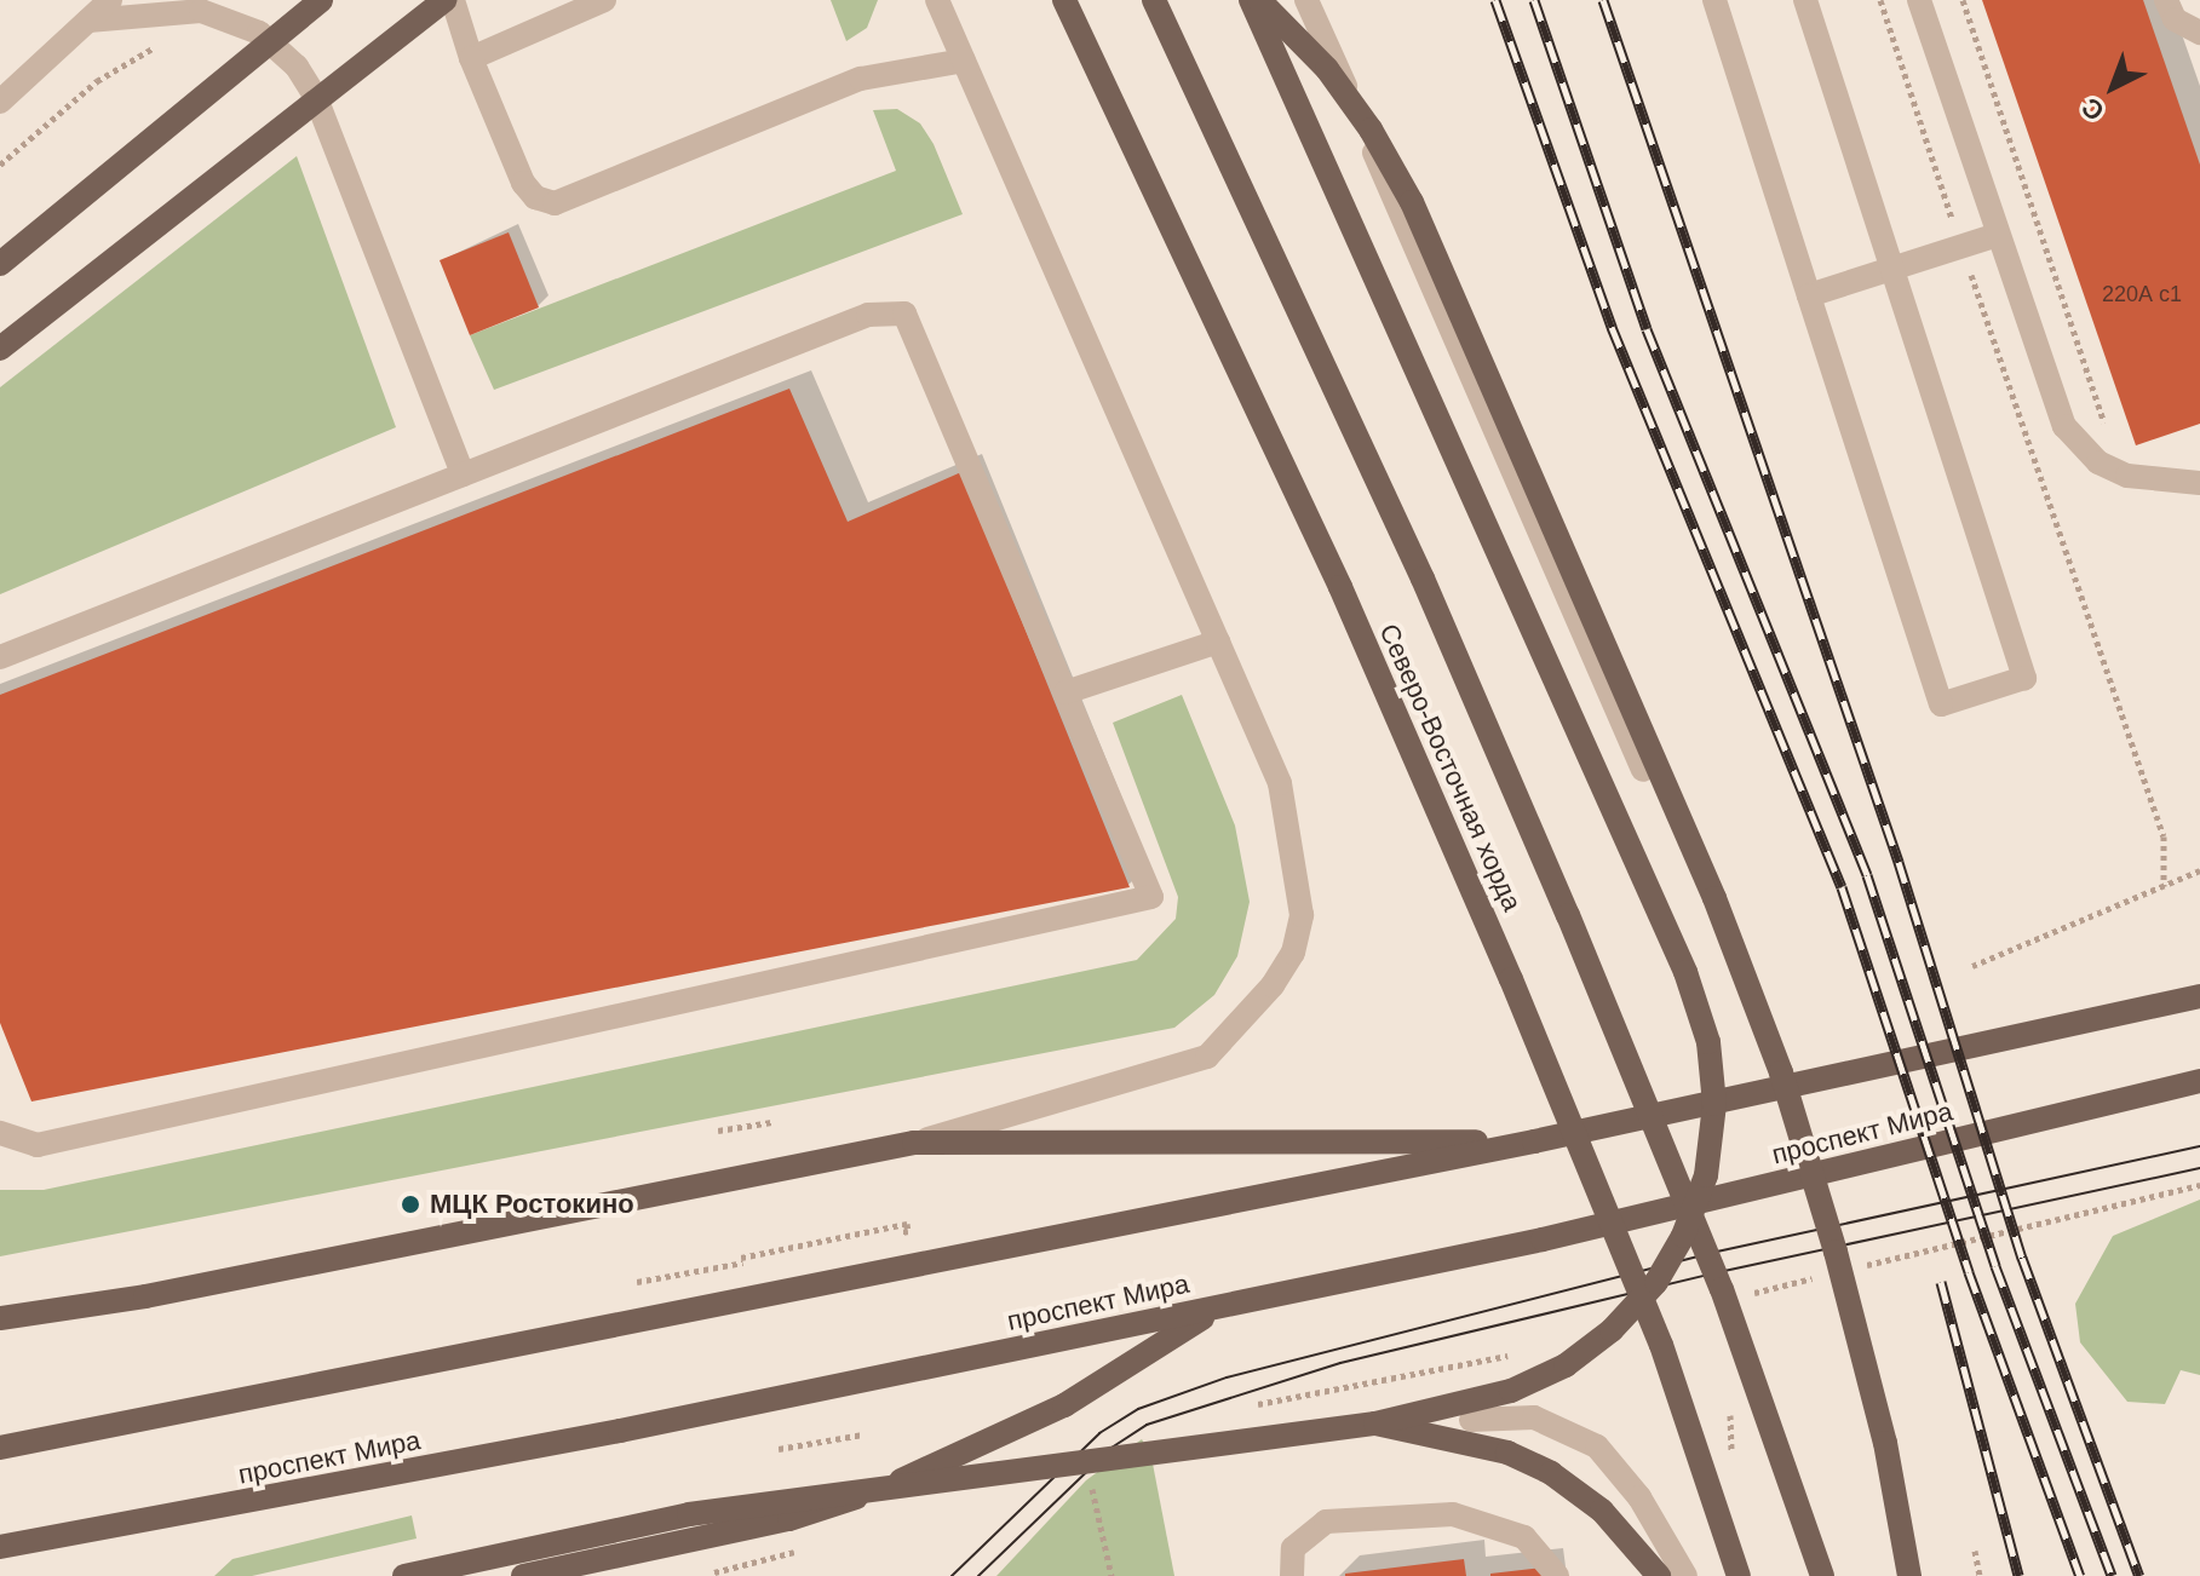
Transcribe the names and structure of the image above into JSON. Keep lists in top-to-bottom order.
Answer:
{
  "streets": {
    "main road": ["Северо-Восточная хорда", "проспект Мира"]
  },
  "places": ["МЦК Ростокино"],
  "house_numbers": ["220А с1"],
  "north": "bottom left"
}
